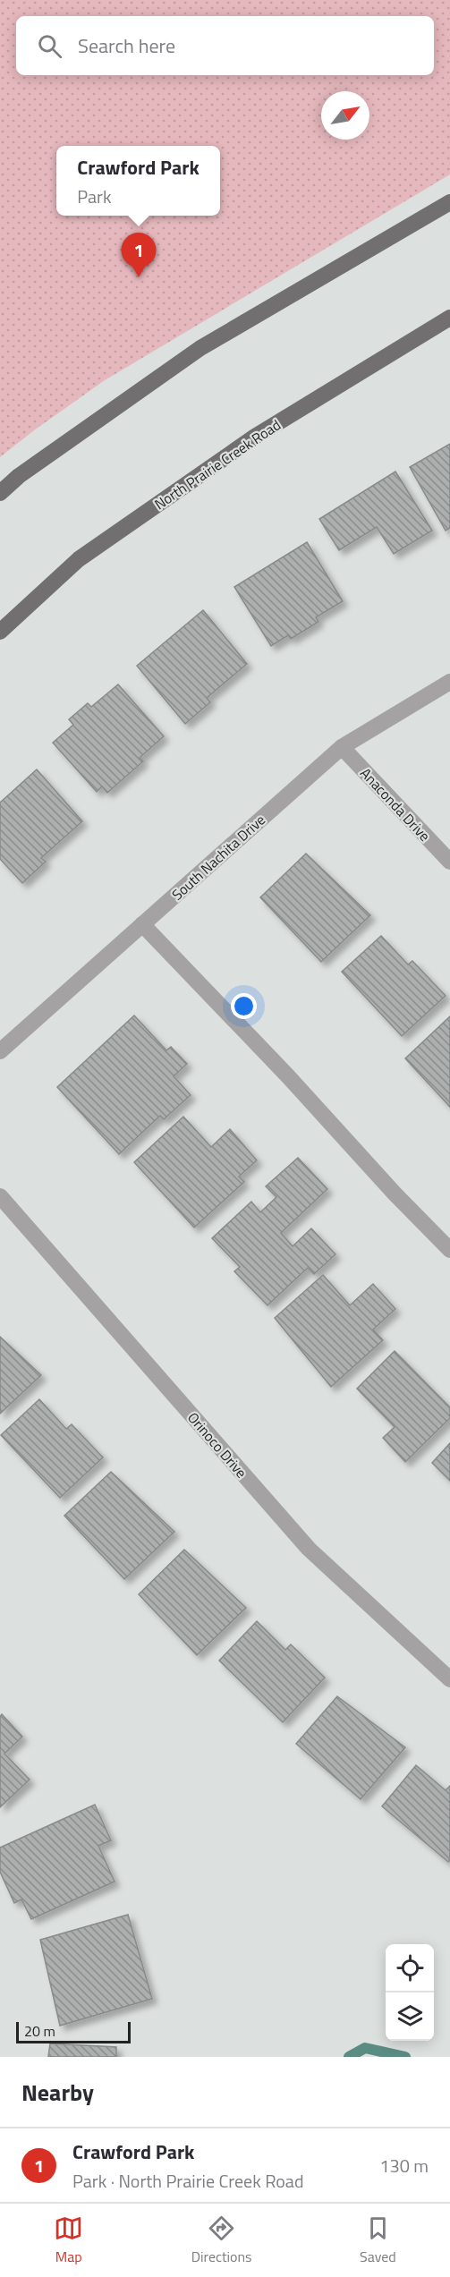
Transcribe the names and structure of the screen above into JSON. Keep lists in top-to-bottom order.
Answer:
{
  "streets": {
    "main road": ["North Prairie Creek Road"],
    "street": ["Anaconda Drive", "South Nachita Drive", "Orinoco Drive"]
  },
  "crossings": [
    ["Anaconda Drive", "South Nachita Drive"]
  ],
  "scale_bar": "20 m",
  "north": "top right",
  "page": {
    "search": "Search here",
    "popup": ["Crawford Park", "Park"],
    "pins": "1",
    "scale": "20 m",
    "heading": "Nearby",
    "list": [
      {
        "mark": "1",
        "name": "Crawford Park",
        "note": "Park · North Prairie Creek Road",
        "value": "130 m"
      }
    ],
    "nav": ["Map", "Directions", "Saved"]
  }
}
